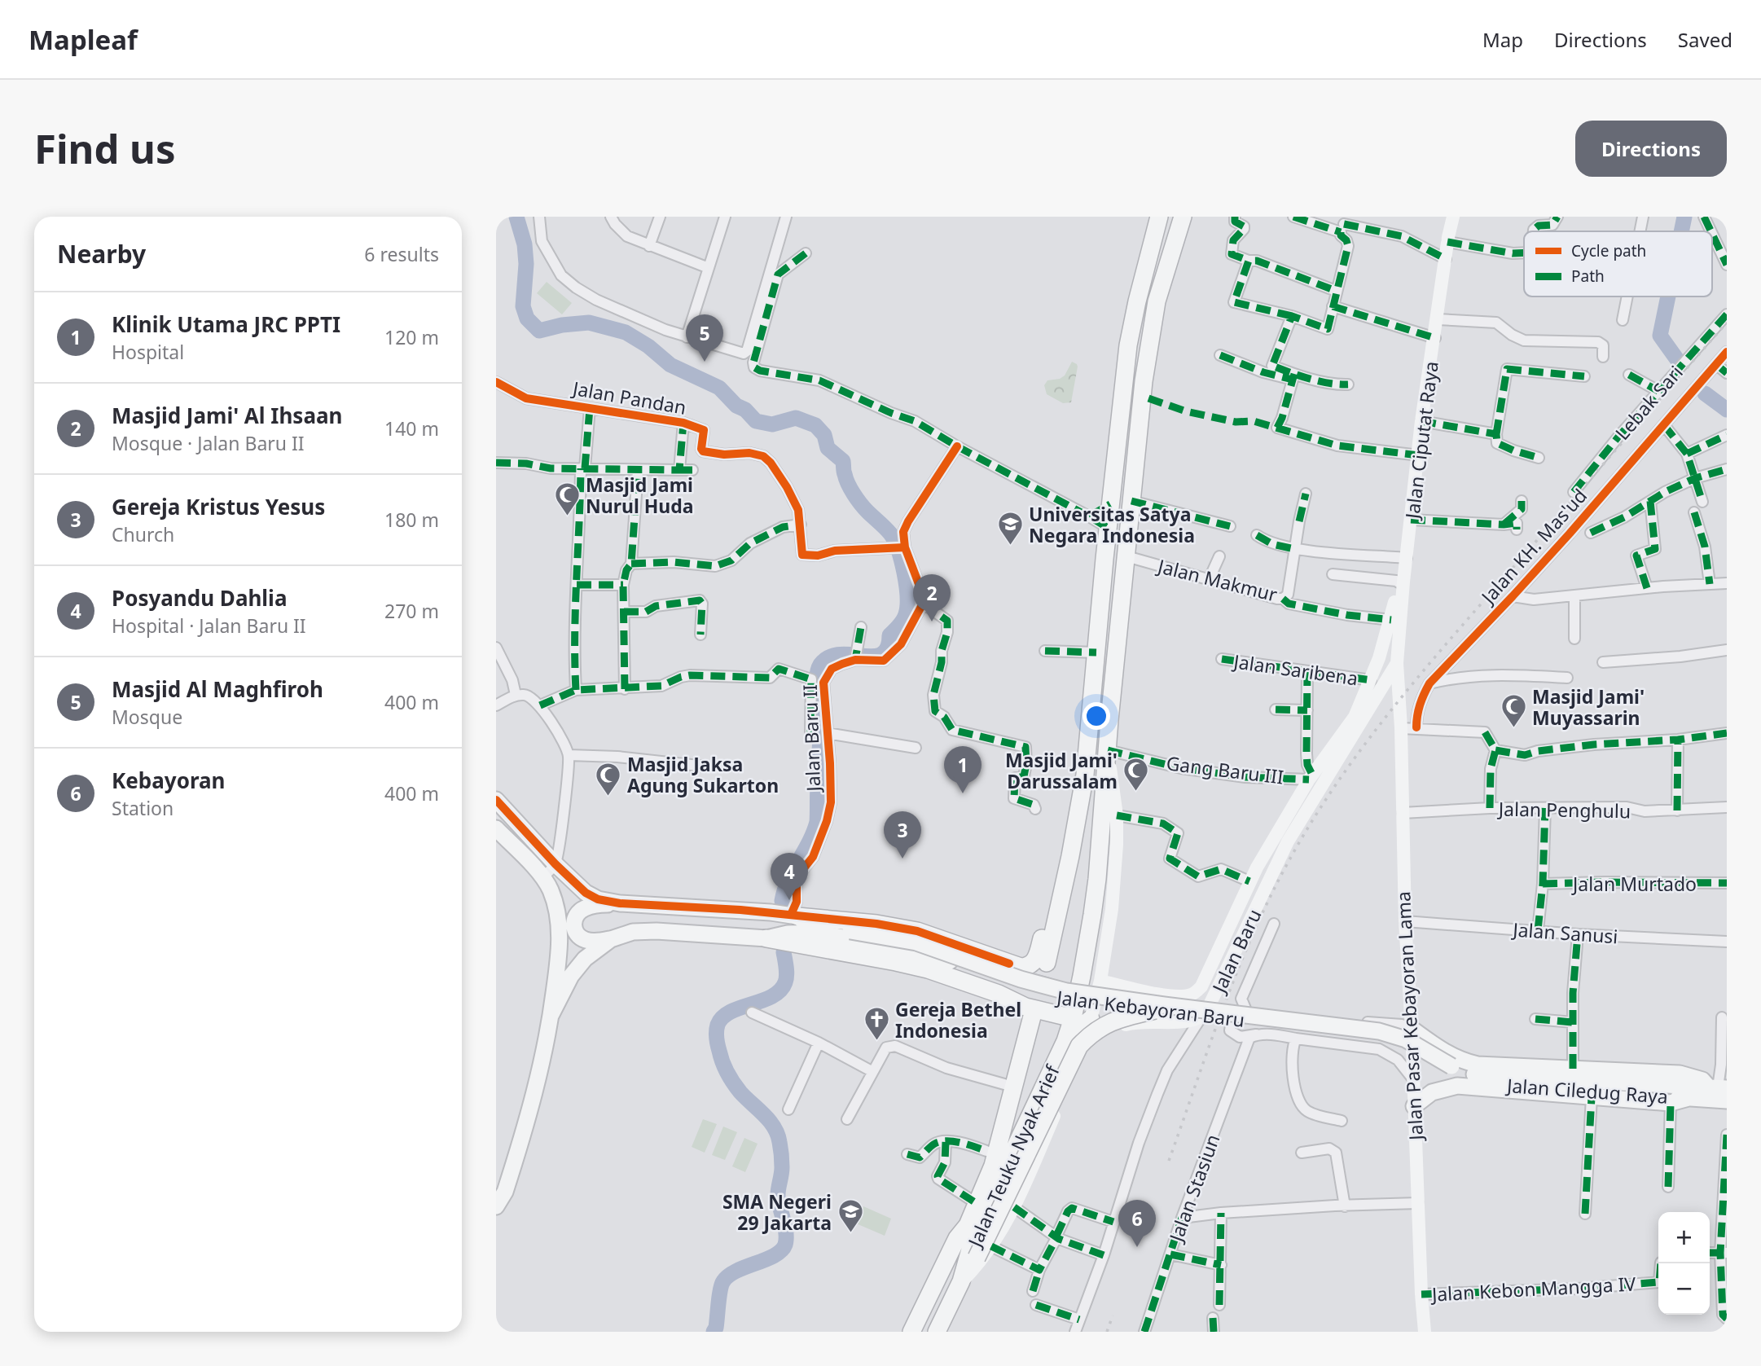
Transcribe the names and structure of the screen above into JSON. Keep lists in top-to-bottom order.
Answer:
{
  "streets": {
    "highway": ["Jalan Teuku Nyak Arief"],
    "main road": [
      "Jalan Ciputat Raya",
      "Jalan Baru",
      "Jalan Kebayoran Baru",
      "Jalan Pasar Kebayoran Lama",
      "Jalan Ciledug Raya"
    ],
    "street": [
      "Jalan Pandan",
      "Lebak Sari",
      "Jalan KH. Mas'ud",
      "Jalan Makmur",
      "Jalan Saribena",
      "Jalan Baru II",
      "Gang Baru III",
      "Jalan Penghulu",
      "Jalan Murtado",
      "Jalan Sanusi",
      "Jalan Stasiun",
      "Jalan Kebon Mangga IV"
    ]
  },
  "crossings": [
    ["Jalan Ciputat Raya", "Jalan Baru"],
    ["Jalan Ciputat Raya", "Jalan Pasar Kebayoran Lama"],
    ["Jalan Makmur", "Jalan Teuku Nyak Arief"],
    ["Jalan Saribena", "Jalan Baru"],
    ["Jalan Baru II", "Jalan Kebayoran Baru"],
    ["Gang Baru III", "Jalan Baru"],
    ["Gang Baru III", "Jalan Teuku Nyak Arief"],
    ["Jalan Penghulu", "Jalan Pasar Kebayoran Lama"],
    ["Jalan Sanusi", "Jalan Pasar Kebayoran Lama"],
    ["Jalan Baru", "Jalan Pasar Kebayoran Lama"],
    ["Jalan Kebayoran Baru", "Jalan Ciledug Raya"],
    ["Jalan Pasar Kebayoran Lama", "Jalan Kebon Mangga IV"]
  ],
  "places": {
    "mosque": [
      "Masjid Jami Nurul Huda",
      "Masjid Jami' Muyassarin",
      "Masjid Jami' Darussalam",
      "Masjid Jaksa Agung Sukarton"
    ],
    "school or university": ["Universitas Satya Negara Indonesia", "SMA Negeri 29 Jakarta"],
    "church": ["Gereja Bethel Indonesia"]
  },
  "legend": ["Cycle path", "Path"],
  "page": {
    "header": "Mapleaf",
    "nav": ["Map", "Directions", "Saved"],
    "buttons": "Directions",
    "title": "Find us",
    "heading": ["Nearby", "6 results"],
    "list": [
      {
        "mark": "1",
        "name": "Klinik Utama JRC PPTI",
        "note": "Hospital",
        "value": "120 m"
      },
      {
        "mark": "2",
        "name": "Masjid Jami' Al Ihsaan",
        "note": "Mosque · Jalan Baru II",
        "value": "140 m"
      },
      {
        "mark": "3",
        "name": "Gereja Kristus Yesus",
        "note": "Church",
        "value": "180 m"
      },
      {
        "mark": "4",
        "name": "Posyandu Dahlia",
        "note": "Hospital · Jalan Baru II",
        "value": "270 m"
      },
      {
        "mark": "5",
        "name": "Masjid Al Maghfiroh",
        "note": "Mosque",
        "value": "400 m"
      },
      {
        "mark": "6",
        "name": "Kebayoran",
        "note": "Station",
        "value": "400 m"
      }
    ],
    "pins": [
      "5",
      "2",
      "1",
      "3",
      "4",
      "6"
    ],
    "map_buttons": ["+", "−"]
  }
}
